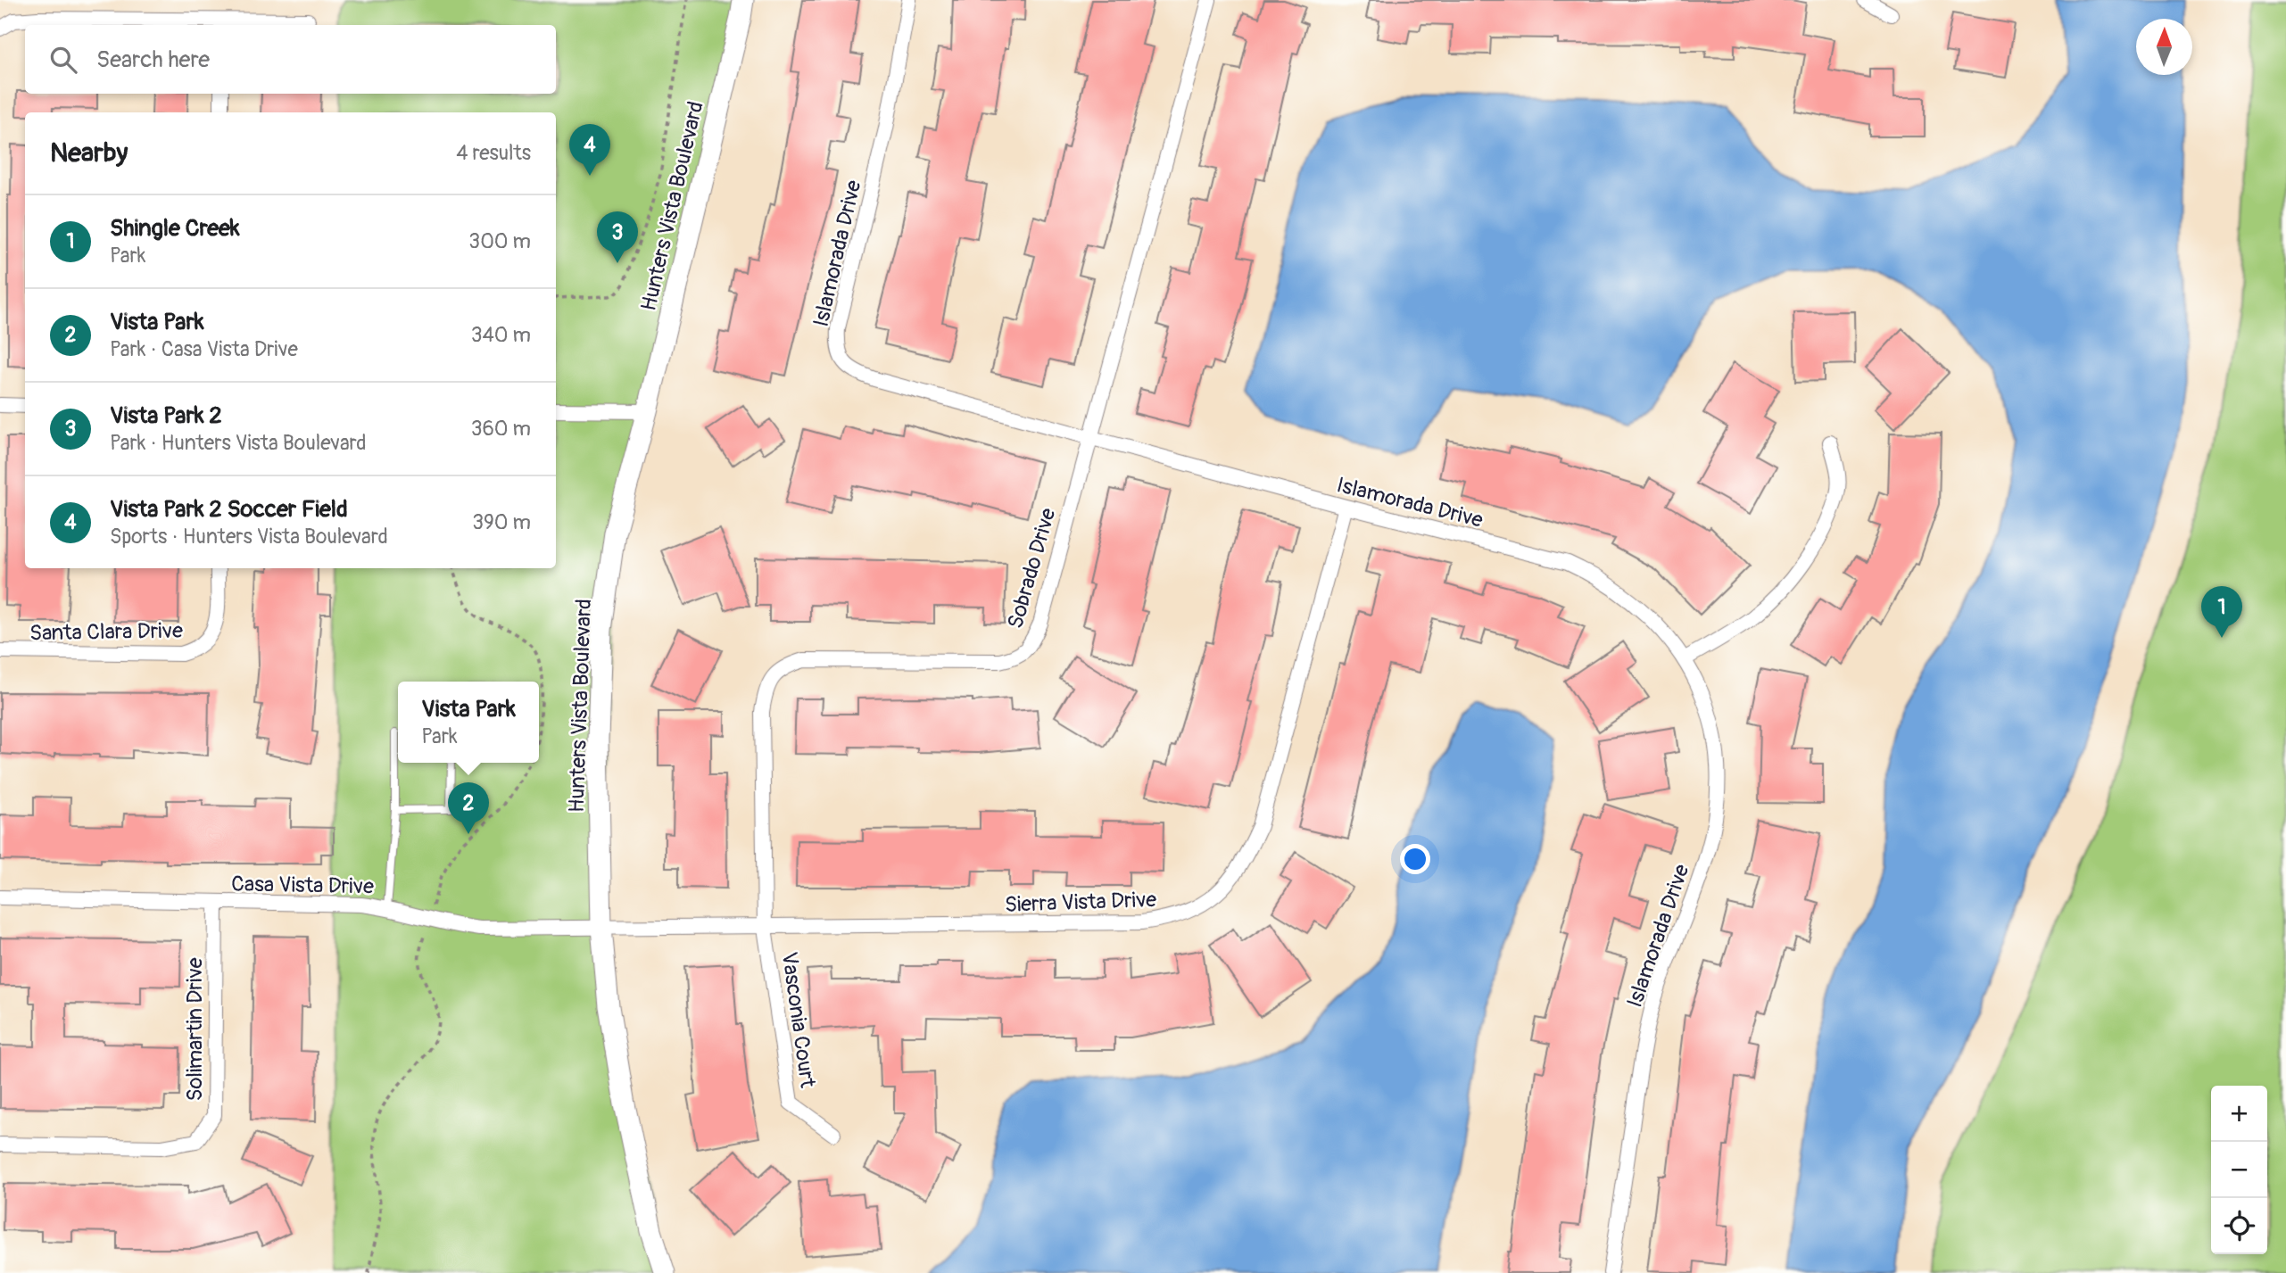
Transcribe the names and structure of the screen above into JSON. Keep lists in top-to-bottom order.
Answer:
{
  "streets": {
    "street": [
      "Hunters Vista Boulevard",
      "Islamorada Drive",
      "Sobrado Drive",
      "Santa Clara Drive",
      "Casa Vista Drive",
      "Sierra Vista Drive",
      "Vasconia Court",
      "Solimartin Drive"
    ]
  },
  "crossings": [
    ["Hunters Vista Boulevard", "Casa Vista Drive"],
    ["Hunters Vista Boulevard", "Sierra Vista Drive"],
    ["Islamorada Drive", "Sobrado Drive"],
    ["Islamorada Drive", "Sierra Vista Drive"],
    ["Sobrado Drive", "Sierra Vista Drive"],
    ["Sobrado Drive", "Vasconia Court"],
    ["Casa Vista Drive", "Sierra Vista Drive"],
    ["Casa Vista Drive", "Solimartin Drive"],
    ["Sierra Vista Drive", "Vasconia Court"]
  ],
  "north": "top",
  "page": {
    "search": "Search here",
    "heading": ["Nearby", "4 results"],
    "pins": [
      "4",
      "3",
      "1",
      "2"
    ],
    "list": [
      {
        "mark": "1",
        "name": "Shingle Creek",
        "note": "Park",
        "value": "300 m"
      },
      {
        "mark": "2",
        "name": "Vista Park",
        "note": "Park · Casa Vista Drive",
        "value": "340 m"
      },
      {
        "mark": "3",
        "name": "Vista Park 2",
        "note": "Park · Hunters Vista Boulevard",
        "value": "360 m"
      },
      {
        "mark": "4",
        "name": "Vista Park 2 Soccer Field",
        "note": "Sports · Hunters Vista Boulevard",
        "value": "390 m"
      }
    ],
    "popup": ["Vista Park", "Park"],
    "map_buttons": ["+", "−"]
  }
}
